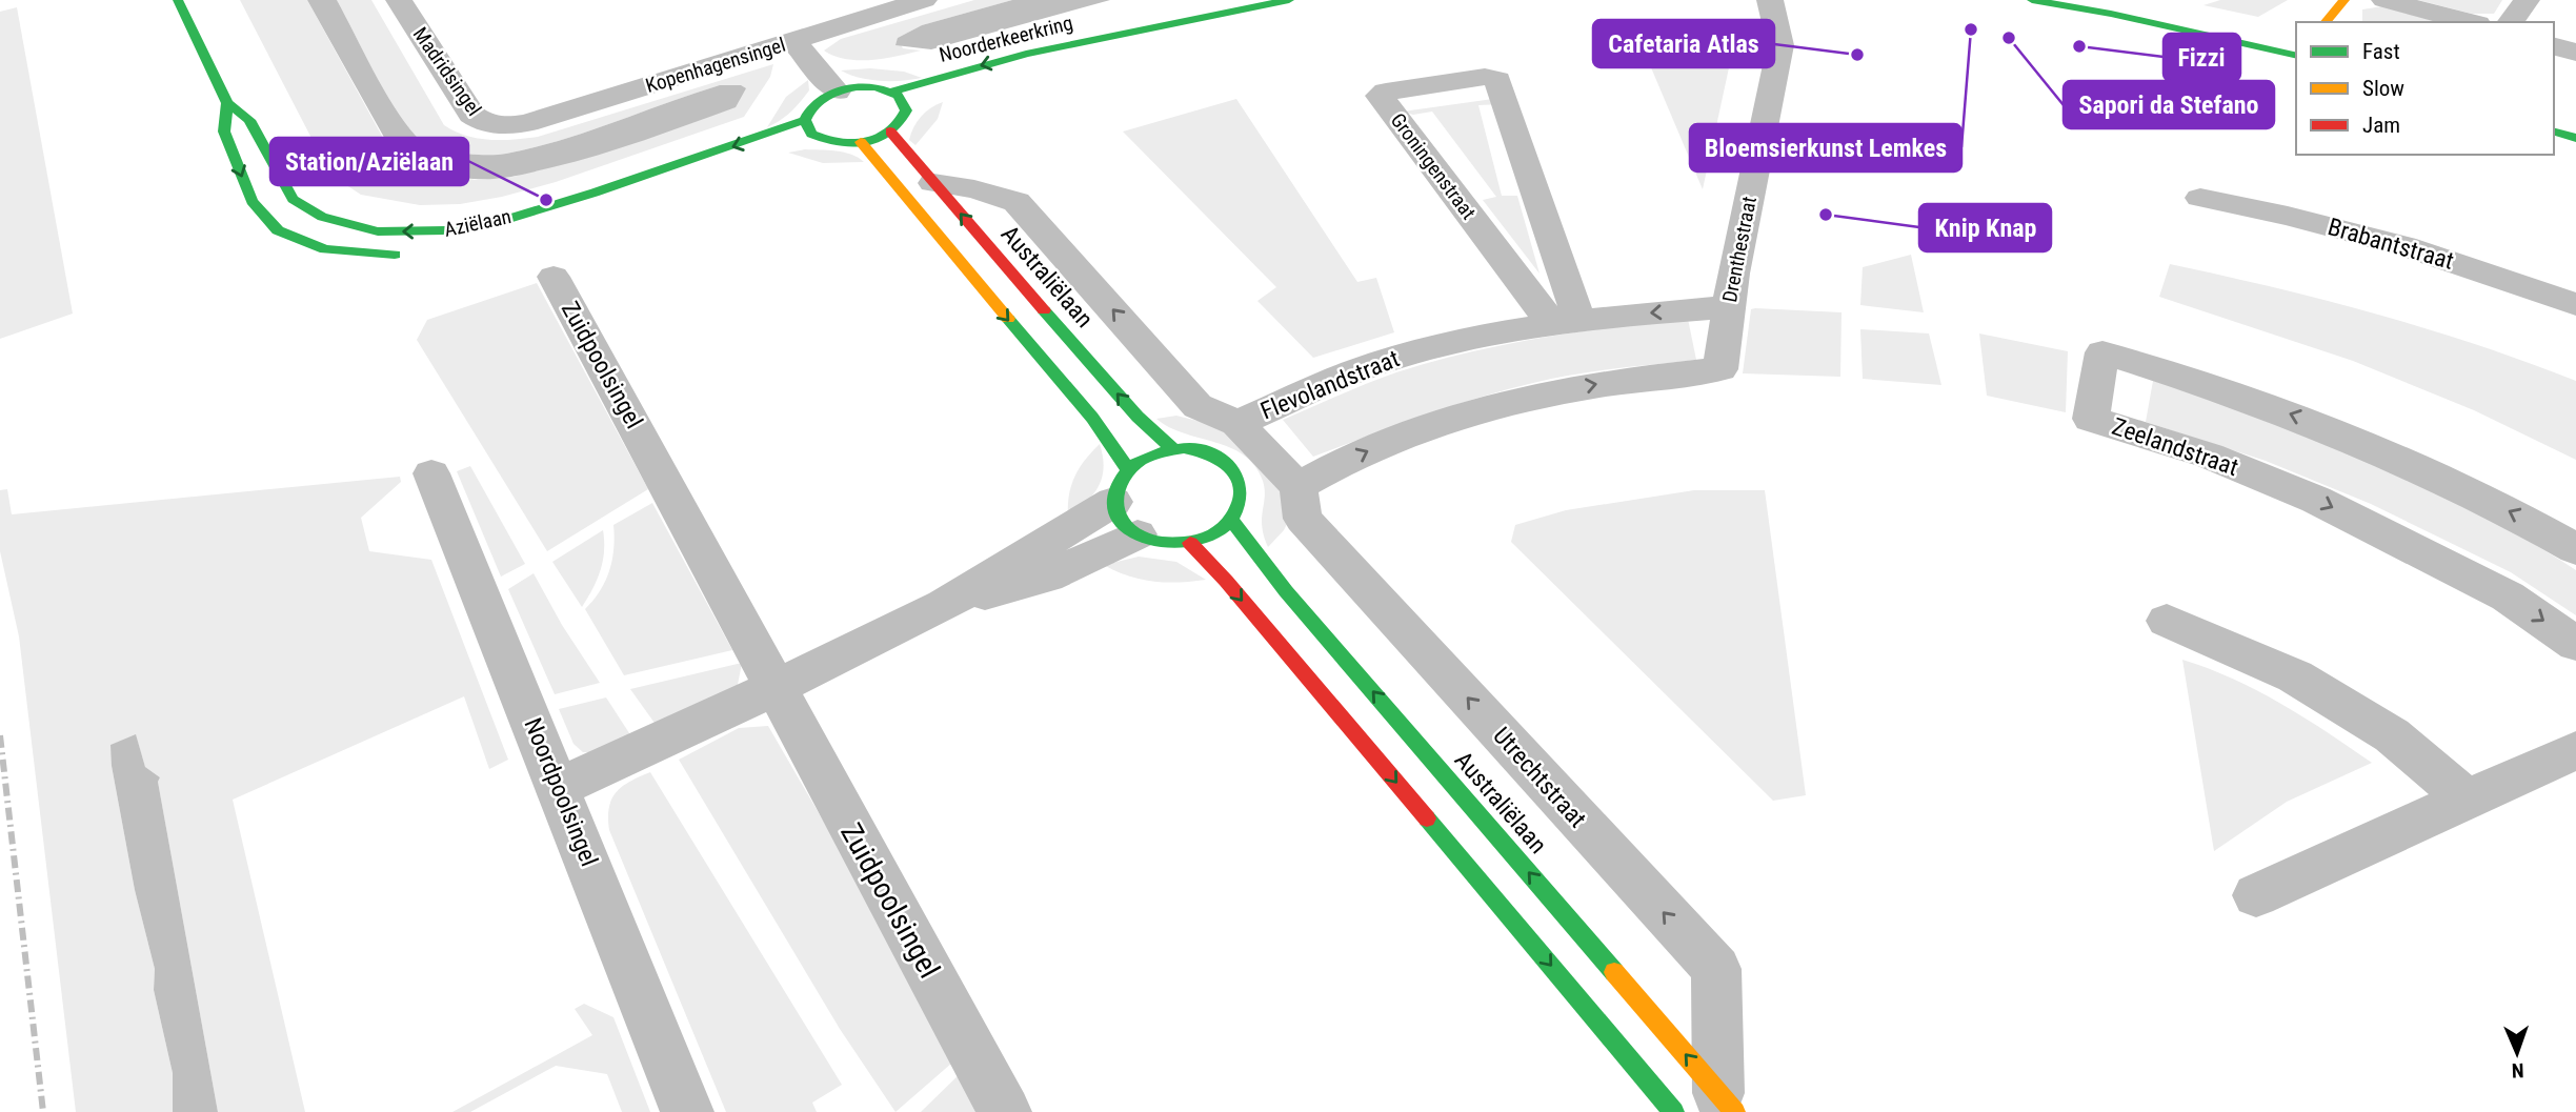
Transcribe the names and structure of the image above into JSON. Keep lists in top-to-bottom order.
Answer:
{
  "streets": {
    "street": [
      "Noorderkeerkring",
      "Kopenhagensingel",
      "Madridsingel",
      "Groningenstraat",
      "Aziëlaan",
      "Brabantstraat",
      "Drenthestraat",
      "Australiëlaan",
      "Zuidpoolsingel",
      "Flevolandstraat",
      "Zeelandstraat",
      "Utrechtstraat",
      "Noordpoolsingel"
    ]
  },
  "crossings": [
    ["Kopenhagensingel", "Madridsingel"],
    ["Groningenstraat", "Flevolandstraat"],
    ["Drenthestraat", "Flevolandstraat"],
    ["Drenthestraat", "Utrechtstraat"],
    ["Australiëlaan", "Utrechtstraat"],
    ["Flevolandstraat", "Utrechtstraat"]
  ],
  "one_way": ["Drenthestraat"],
  "places": [
    "Bloemsierkunst Lemkes",
    "Sapori da Stefano",
    "Fizzi",
    "Cafetaria Atlas",
    "Station/Aziëlaan",
    "Knip Knap"
  ],
  "legend": ["Fast", "Slow", "Jam"],
  "north": "bottom"
}
